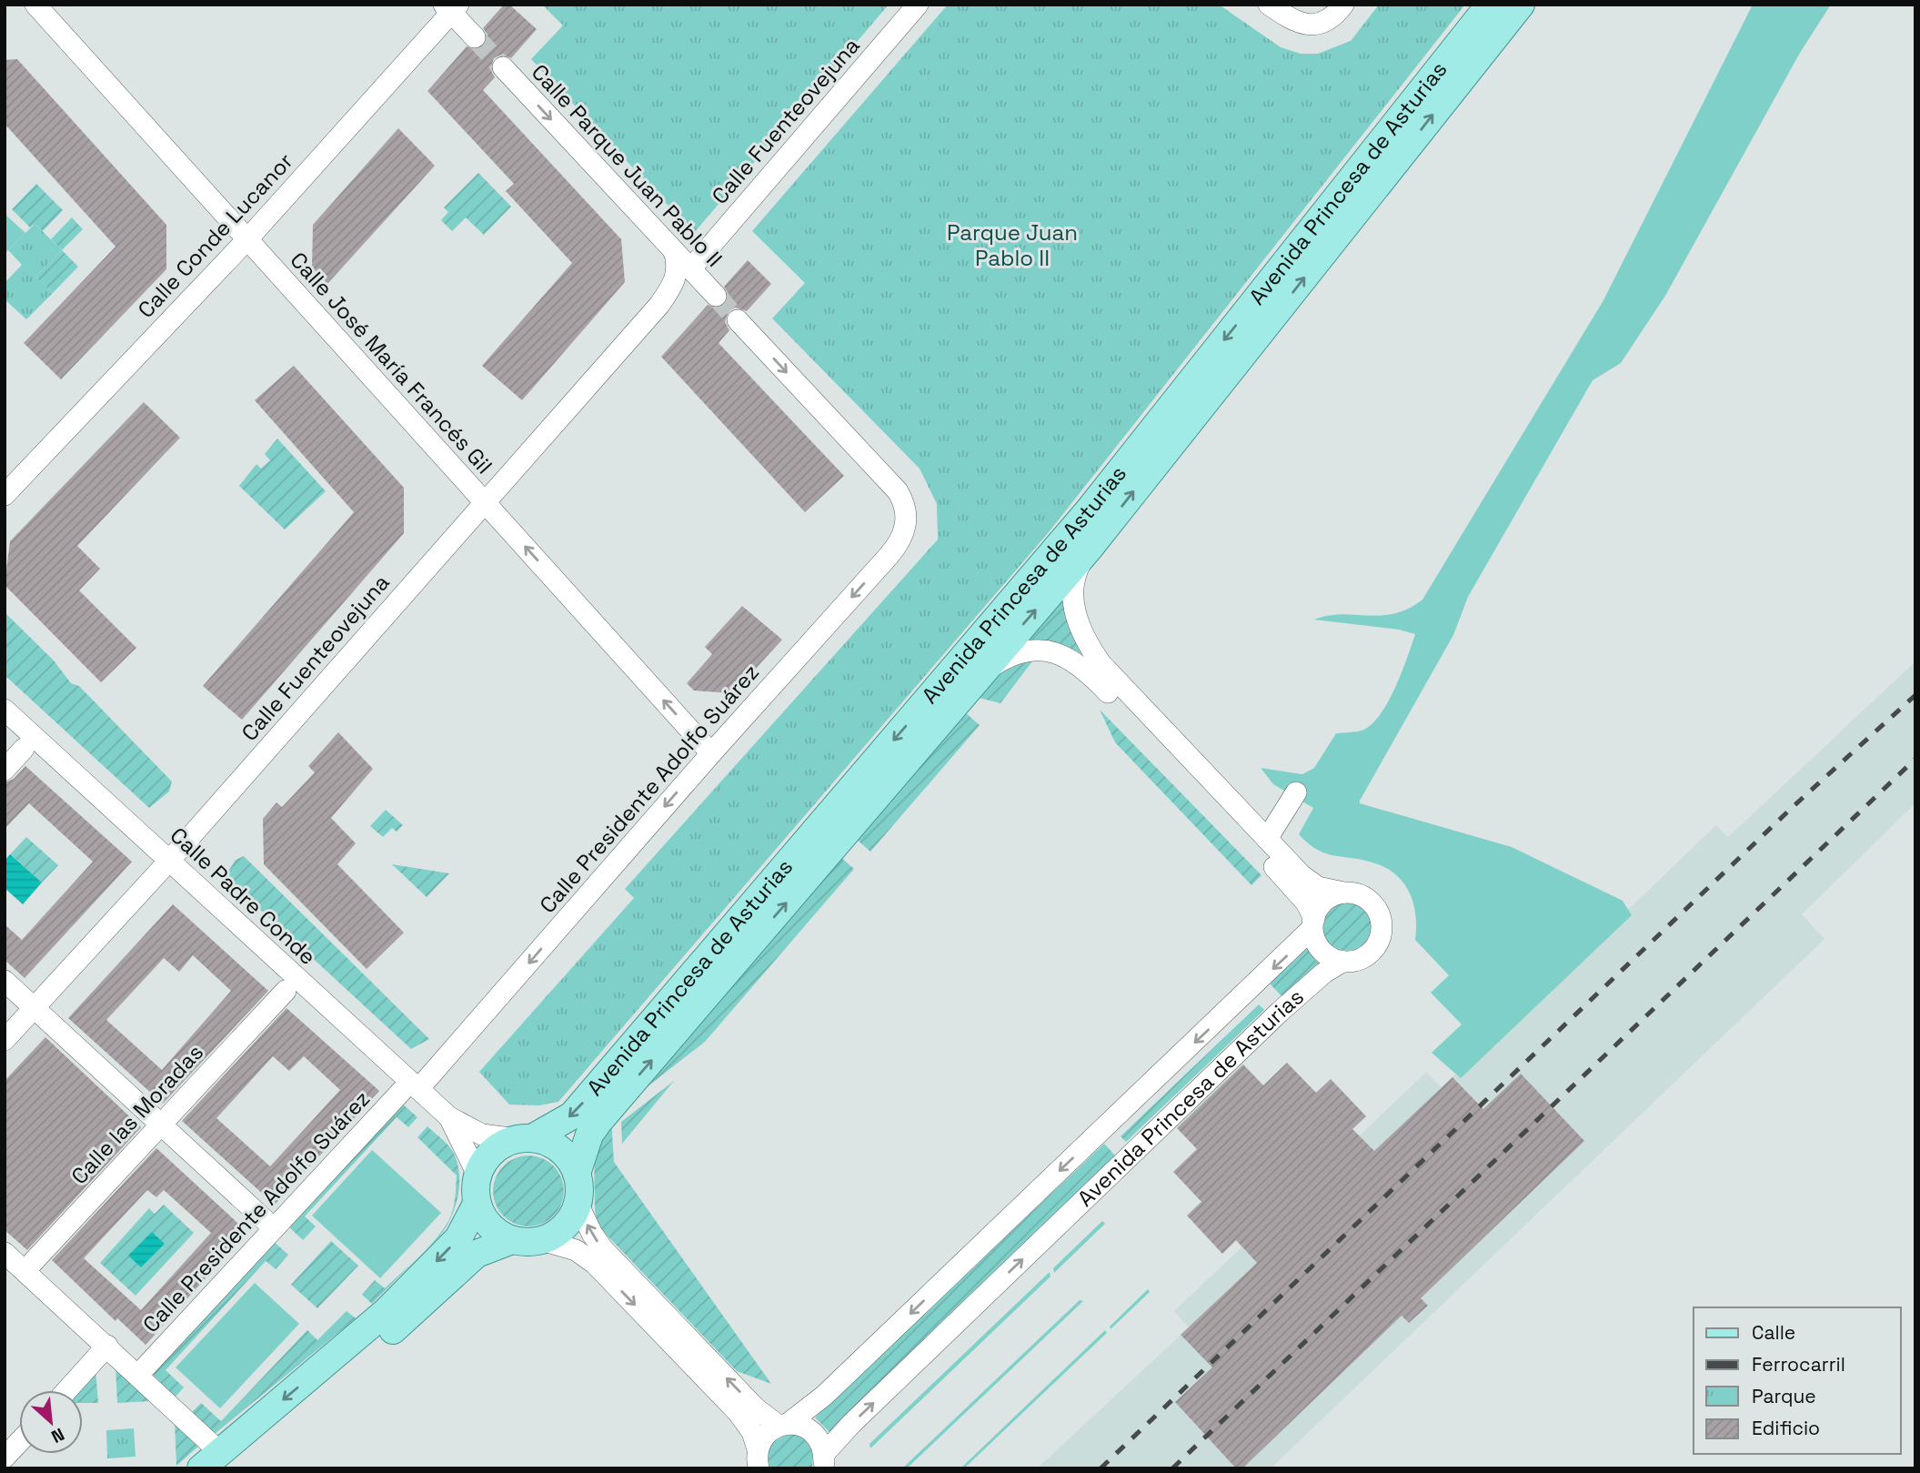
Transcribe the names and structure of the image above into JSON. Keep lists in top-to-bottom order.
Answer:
{
  "streets": {
    "main road": ["Avenida Princesa de Asturias"],
    "street": [
      "Calle Fuenteovejuna",
      "Calle Parque Juan Pablo II",
      "Calle Conde Lucanor",
      "Calle José María Francés Gil",
      "Calle Presidente Adolfo Suárez",
      "Calle Padre Conde",
      "Calle las Moradas"
    ]
  },
  "crossings": [
    ["Calle Fuenteovejuna", "Calle Parque Juan Pablo II"],
    ["Calle Fuenteovejuna", "Calle José María Francés Gil"],
    ["Calle Fuenteovejuna", "Calle Padre Conde"],
    ["Avenida Princesa de Asturias", "Calle Padre Conde"],
    ["Calle Conde Lucanor", "Calle José María Francés Gil"],
    ["Calle José María Francés Gil", "Calle Presidente Adolfo Suárez"],
    ["Calle Presidente Adolfo Suárez", "Calle Padre Conde"]
  ],
  "one_way": ["Calle Parque Juan Pablo II", "Calle Presidente Adolfo Suárez"],
  "parks": ["Parque Juan Pablo II"],
  "legend": [
    "Calle",
    "Ferrocarril",
    "Parque",
    "Edificio"
  ],
  "north": "bottom right"
}
